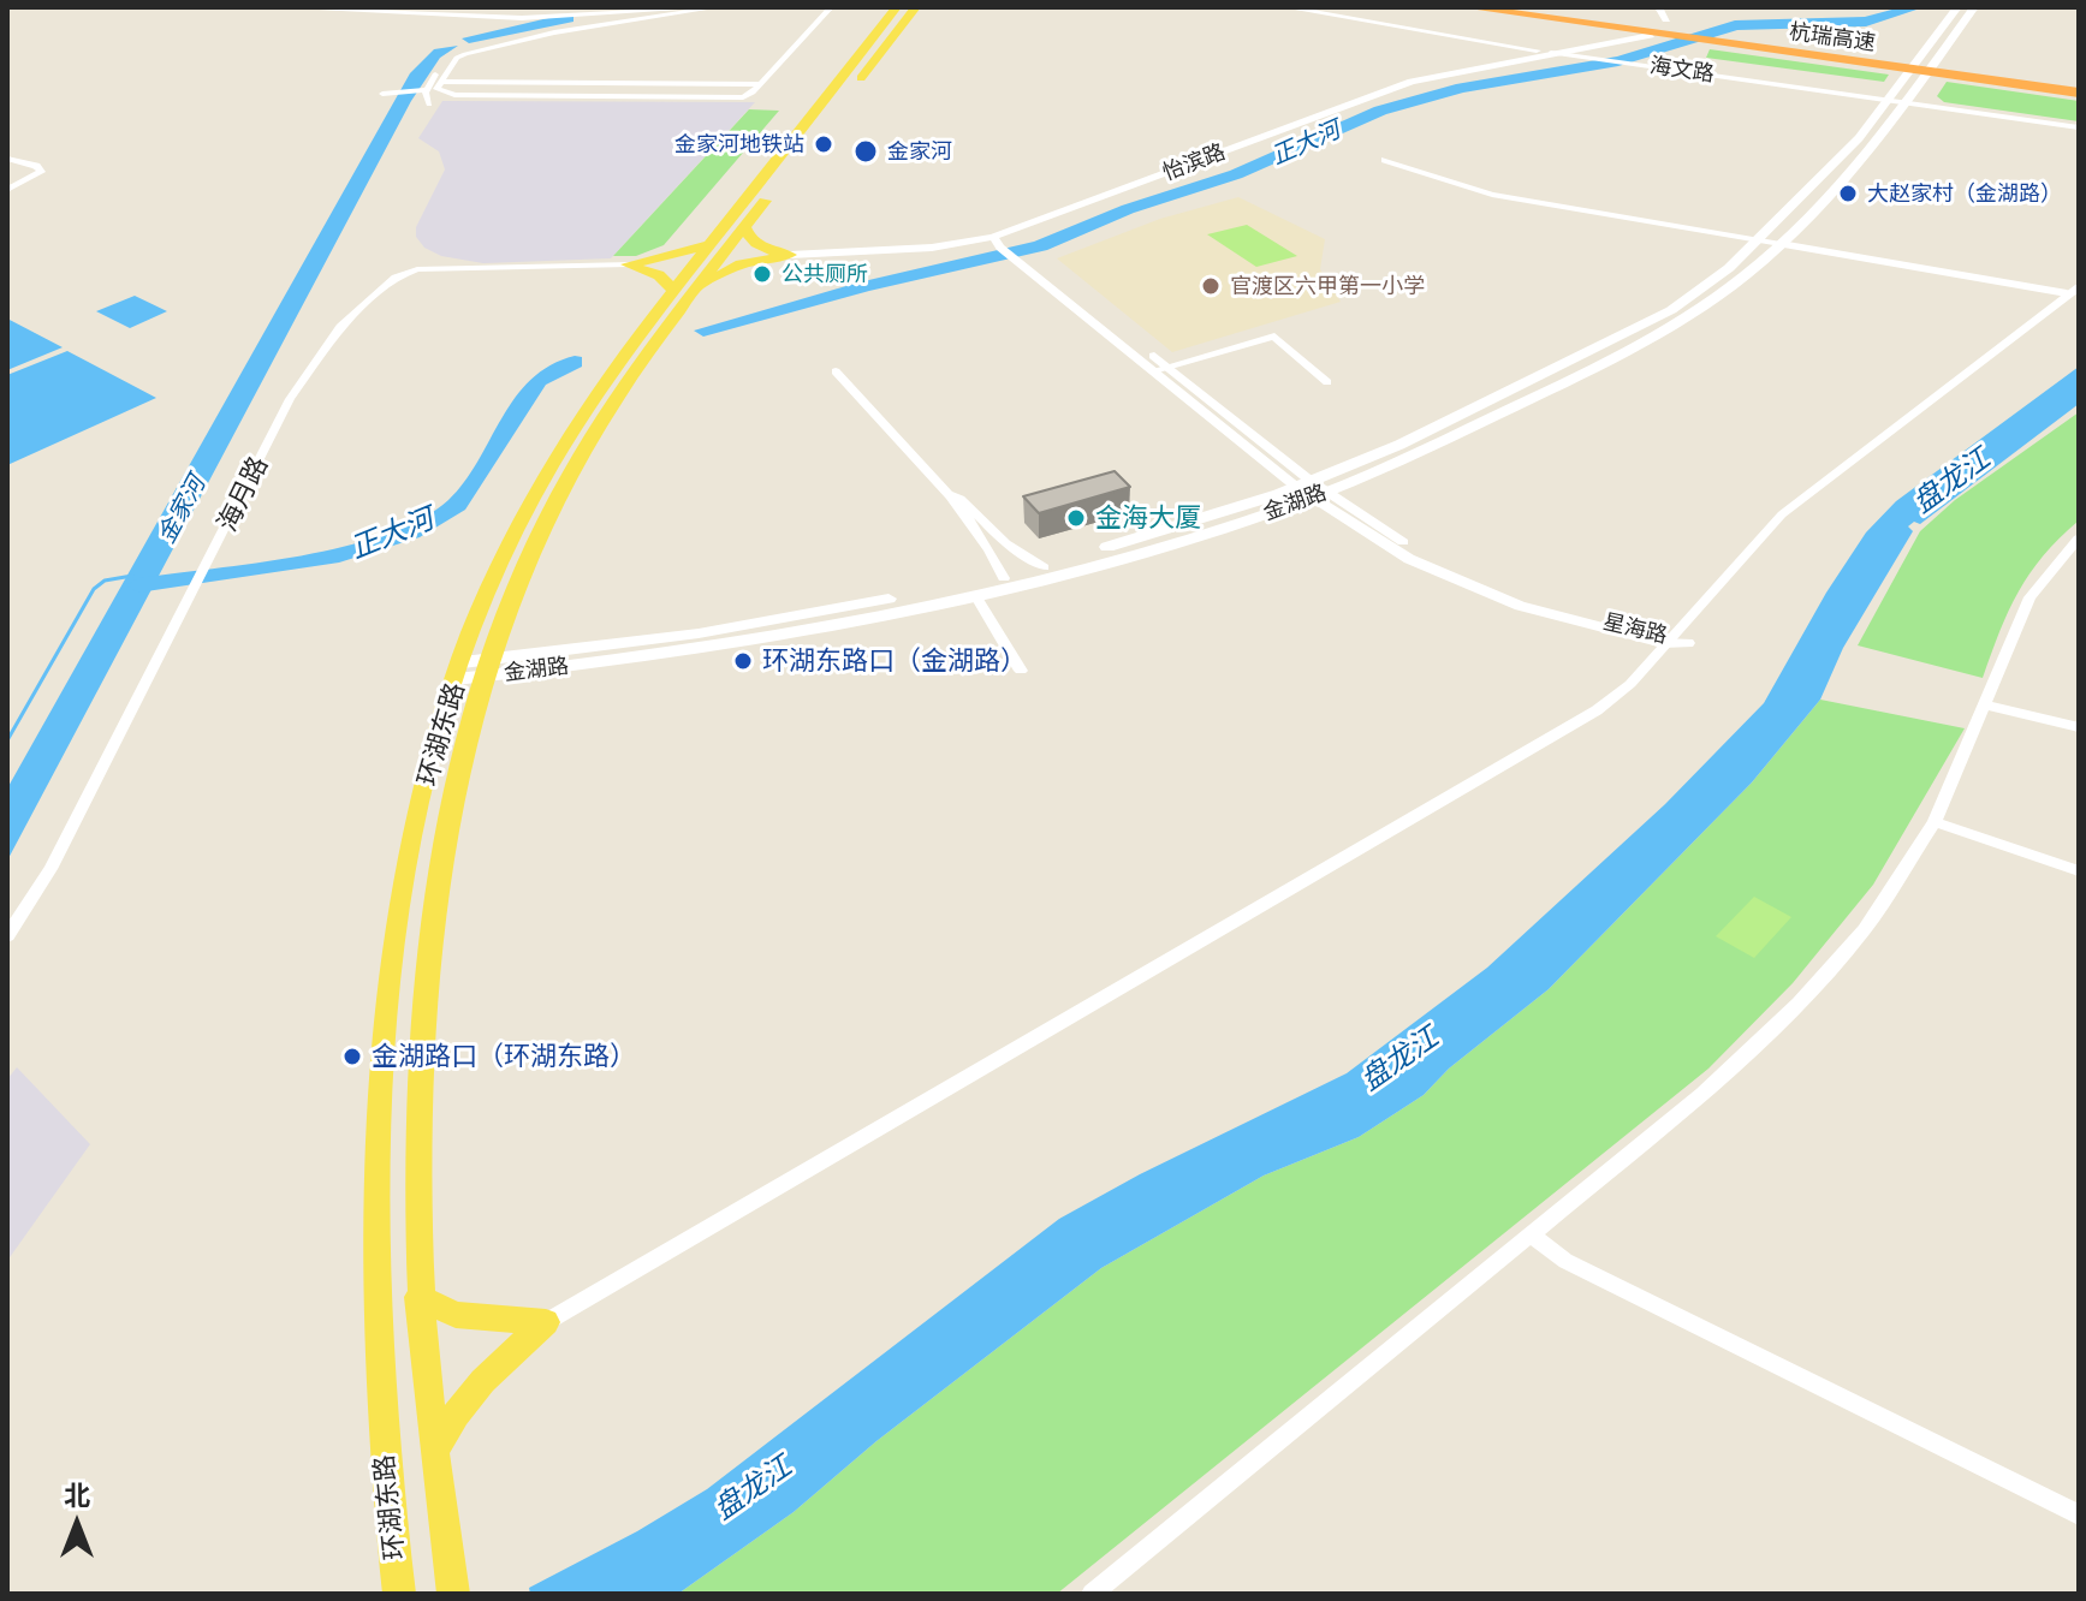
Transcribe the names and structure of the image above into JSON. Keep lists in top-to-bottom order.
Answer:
{
  "streets": {
    "highway": ["杭瑞高速"],
    "main road": ["金湖路", "环湖东路"],
    "street": [
      "海文路",
      "怡滨路",
      "海月路",
      "星海路"
    ]
  },
  "crossings": [
    ["海文路", "怡滨路"],
    ["海文路", "金湖路"],
    ["怡滨路", "星海路"],
    ["金湖路", "星海路"],
    ["金湖路", "环湖东路"]
  ],
  "water": ["正大河", "盘龙江", "金家河"],
  "places": [
    "金家河地铁站",
    "金家河",
    "大赵家村（金湖路）",
    "公共厕所",
    "官渡区六甲第一小学",
    "金海大厦",
    "环湖东路口（金湖路）",
    "金湖路口（环湖东路）"
  ],
  "north": "top"
}
